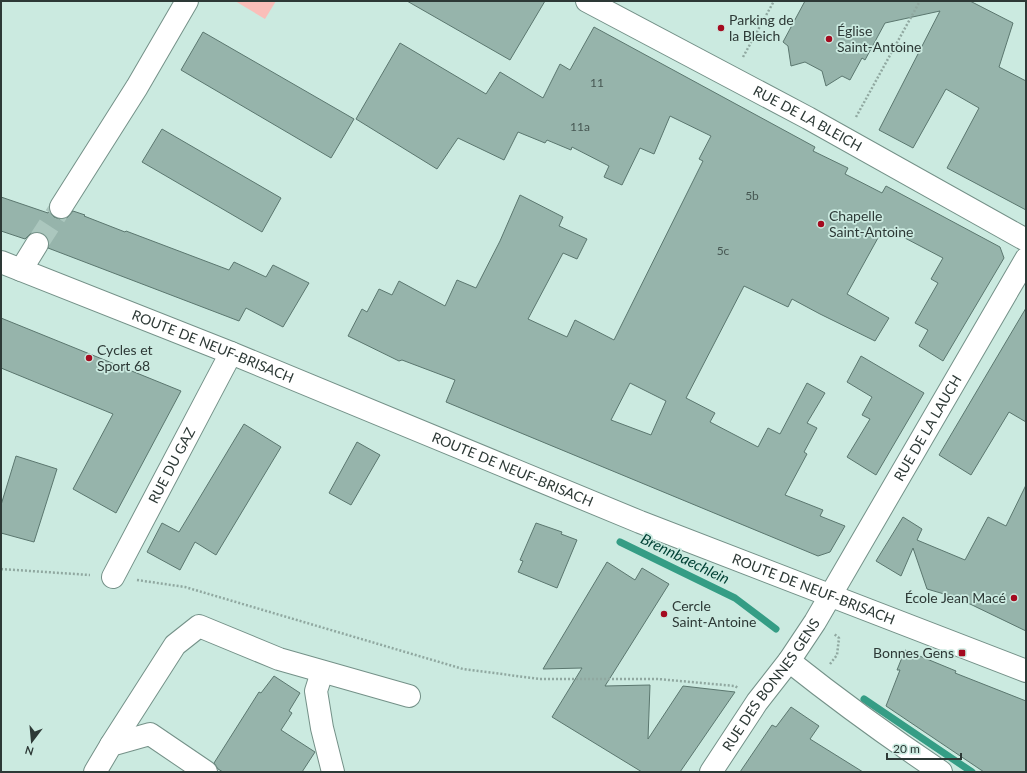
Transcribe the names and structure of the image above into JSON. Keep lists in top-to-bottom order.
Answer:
{
  "streets": {
    "street": [
      "RUE DE LA BLEICH",
      "ROUTE DE NEUF-BRISACH",
      "RUE DE LA LAUCH",
      "RUE DU GAZ",
      "RUE DES BONNES GENS"
    ]
  },
  "crossings": [
    ["ROUTE DE NEUF-BRISACH", "RUE DE LA LAUCH"],
    ["ROUTE DE NEUF-BRISACH", "RUE DU GAZ"],
    ["ROUTE DE NEUF-BRISACH", "RUE DES BONNES GENS"],
    ["RUE DE LA LAUCH", "RUE DES BONNES GENS"]
  ],
  "water": ["Brennbaechlein"],
  "places": {
    "other": [
      "Parking de la Bleich",
      "Église Saint-Antoine",
      "Chapelle Saint-Antoine",
      "Cycles et Sport 68",
      "École Jean Macé",
      "Cercle Saint-Antoine"
    ],
    "transit": ["Bonnes Gens"]
  },
  "house_numbers": [
    "11",
    "11a",
    "5b",
    "5c"
  ],
  "scale_bar": "20 m",
  "north": "bottom"
}
